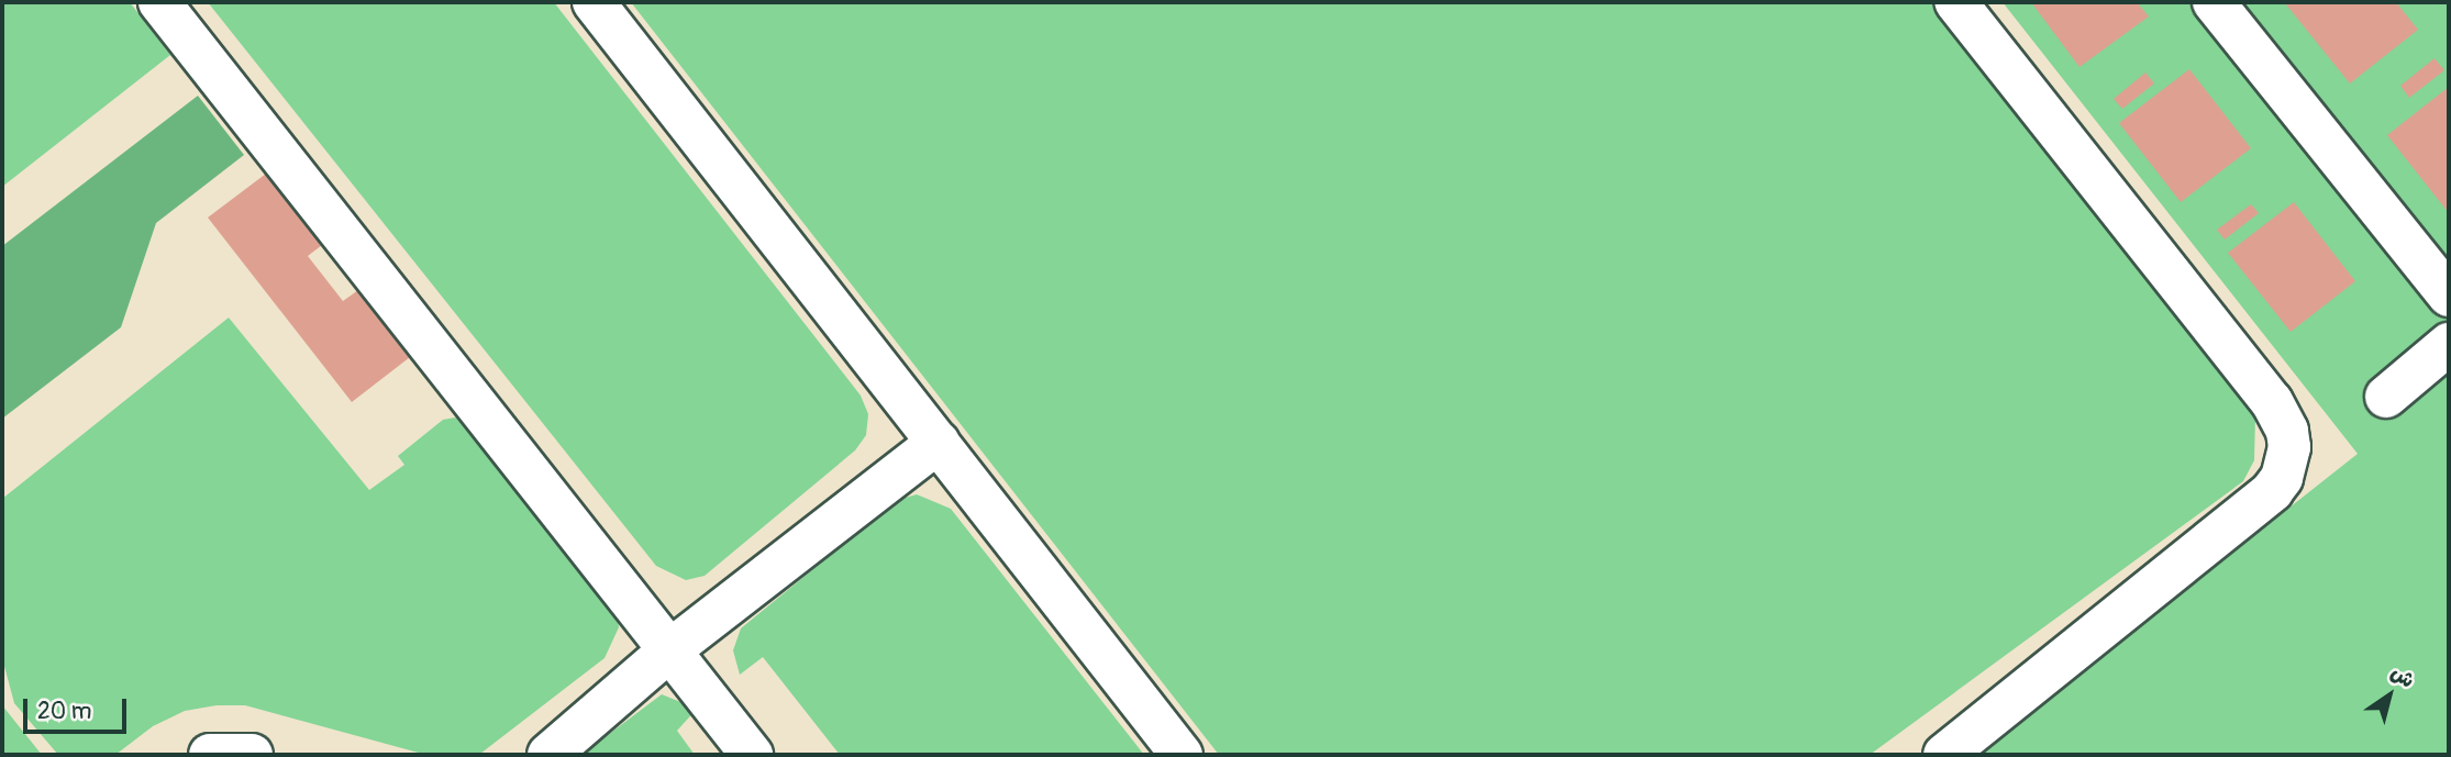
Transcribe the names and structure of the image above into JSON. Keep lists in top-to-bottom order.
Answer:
{
  "scale_bar": "20 m",
  "north": "top right"
}
